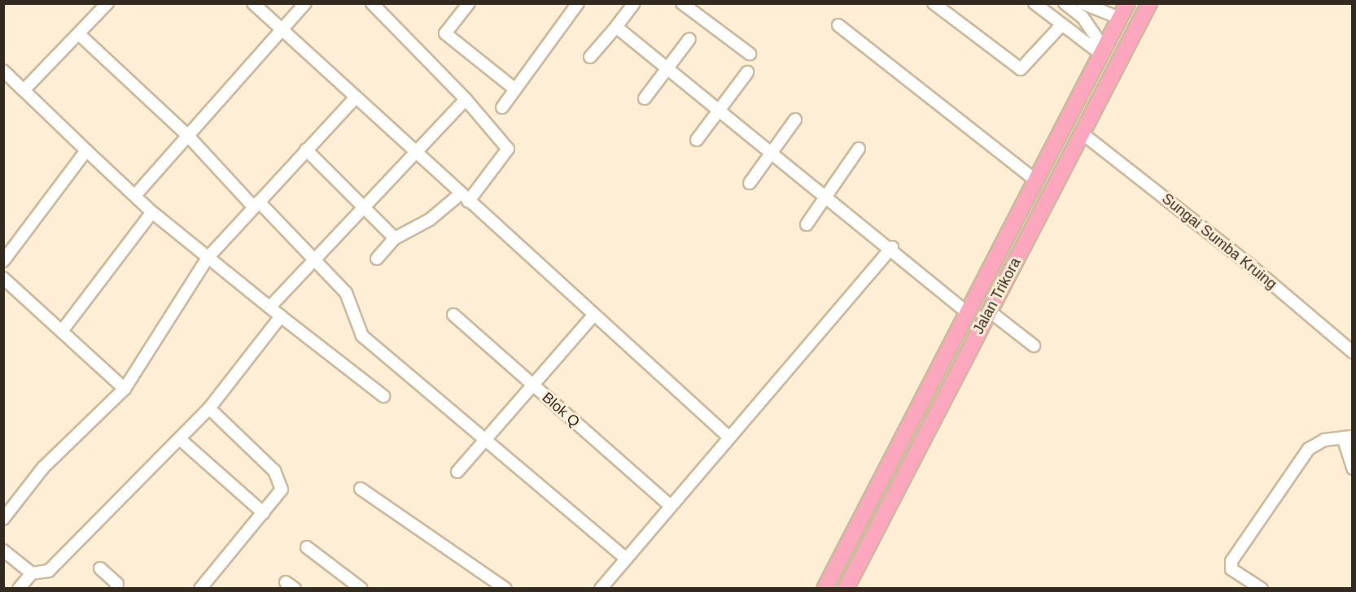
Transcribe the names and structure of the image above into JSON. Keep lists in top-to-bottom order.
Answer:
{
  "streets": {
    "main road": ["Jalan Trikora"],
    "street": ["Sungai Sumba Kruing", "Blok Q"]
  },
  "crossings": [
    ["Sungai Sumba Kruing", "Jalan Trikora"]
  ]
}
